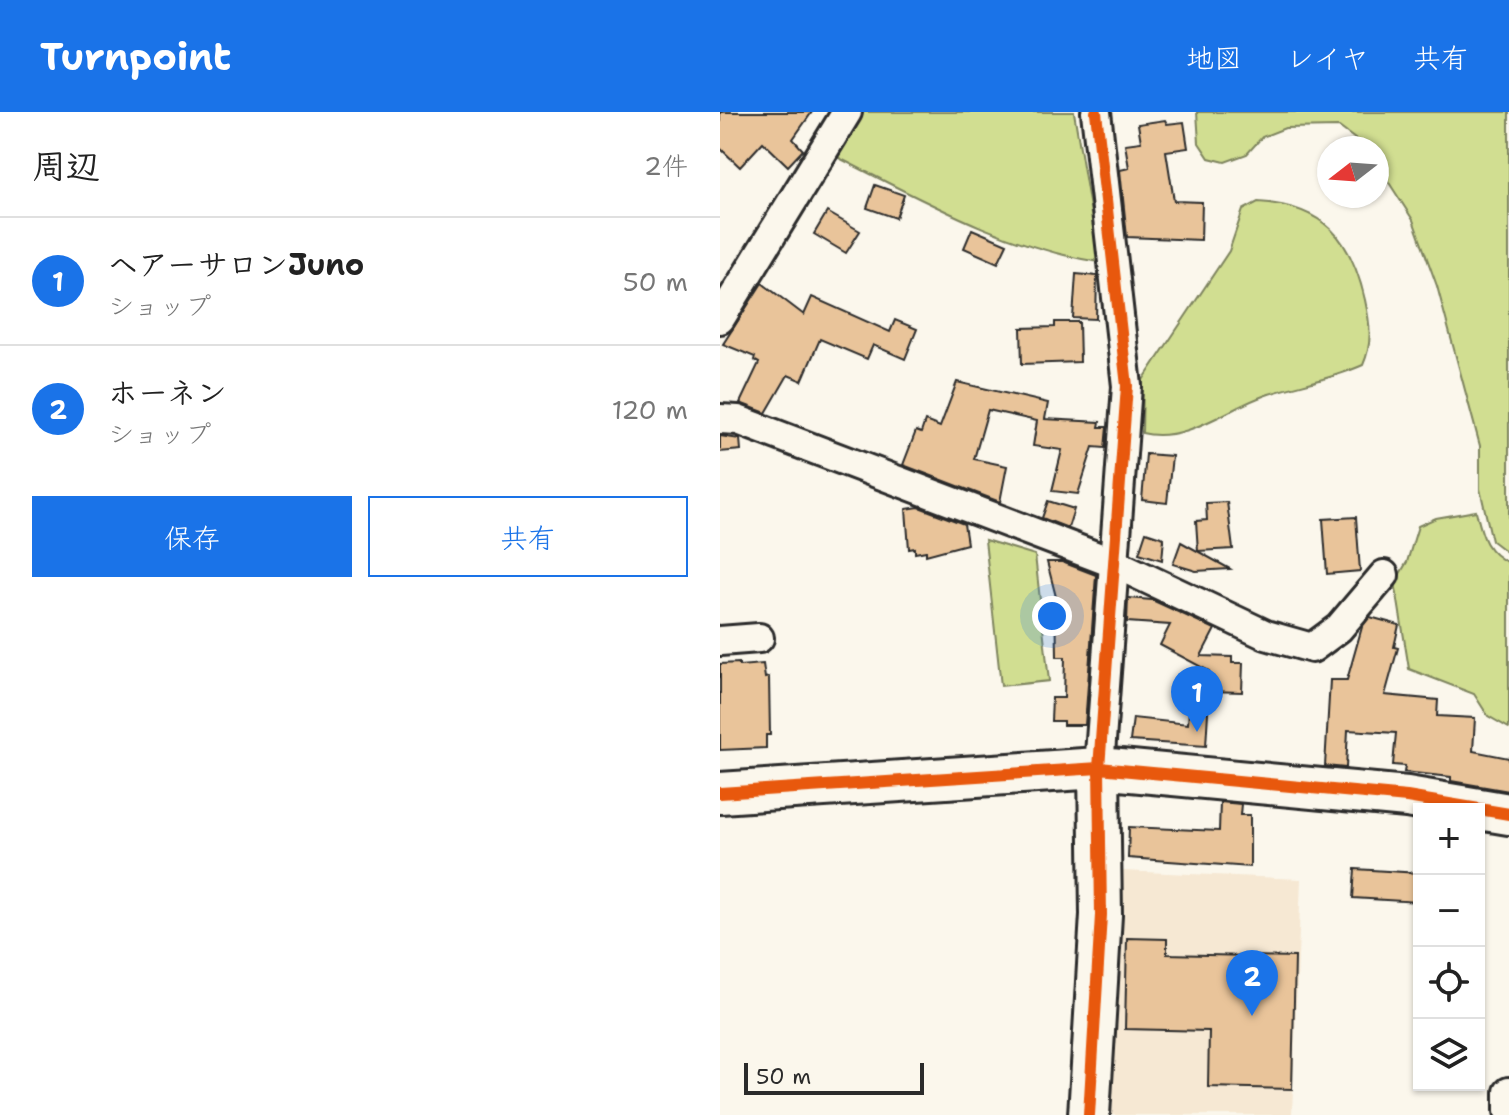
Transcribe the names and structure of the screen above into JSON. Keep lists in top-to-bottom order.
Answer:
{
  "scale_bar": "50 m",
  "north": "left",
  "page": {
    "header": "Turnpoint",
    "nav": ["地図", "レイヤ", "共有"],
    "heading": ["周辺", "2件"],
    "list": [
      {
        "mark": "1",
        "name": "ヘアーサロンJuno",
        "note": "ショップ",
        "value": "50 m"
      },
      {
        "mark": "2",
        "name": "ホーネン",
        "note": "ショップ",
        "value": "120 m"
      }
    ],
    "buttons": ["保存", "共有"],
    "pins": ["1", "2"],
    "map_buttons": ["+", "−"],
    "scale": "50 m"
  }
}
